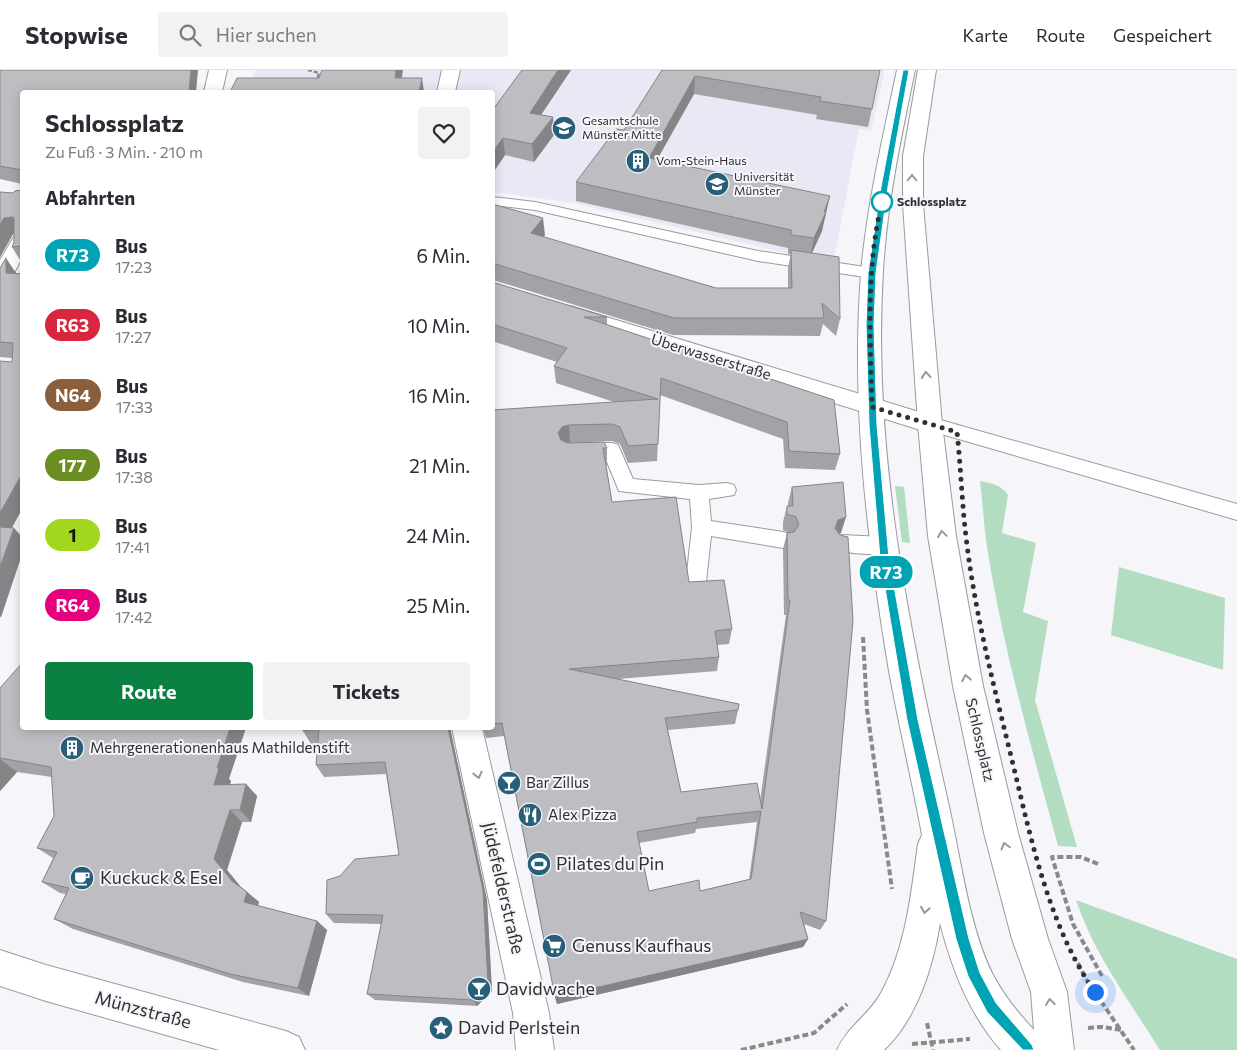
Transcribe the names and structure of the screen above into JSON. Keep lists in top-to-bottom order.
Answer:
{
  "streets": {
    "main road": [
      "Überwasserstraße",
      "Schlossplatz",
      "Jüdefelderstraße",
      "Münzstraße"
    ]
  },
  "crossings": [
    ["Überwasserstraße", "Schlossplatz"]
  ],
  "one_way": ["Jüdefelderstraße"],
  "places": {
    "school or university": ["Gesamtschule Münster Mitte", "Universität Münster"],
    "building": ["Vom-Stein-Haus", "Mehrgenerationenhaus Mathildenstift"],
    "other": ["Schlossplatz"],
    "bar": ["Bar Zillus", "Davidwache"],
    "restaurant": ["Alex Pizza"],
    "sports": ["Pilates du Pin"],
    "cafe": ["Kuckuck & Esel"],
    "supermarket": ["Genuss Kaufhaus"],
    "place": ["David Perlstein"]
  },
  "lines": ["bus line R73"],
  "page": {
    "header": "Stopwise",
    "search": "Hier suchen",
    "nav": ["Karte", "Route", "Gespeichert"],
    "on_map": "R73",
    "heading": [
      ["Schlossplatz", "Zu Fuß · 3 Min. · 210 m"],
      "Abfahrten"
    ],
    "list": [
      {
        "mark": "R73",
        "name": "Bus",
        "note": "17:23",
        "value": "6 Min."
      },
      {
        "mark": "R63",
        "name": "Bus",
        "note": "17:27",
        "value": "10 Min."
      },
      {
        "mark": "N64",
        "name": "Bus",
        "note": "17:33",
        "value": "16 Min."
      },
      {
        "mark": "177",
        "name": "Bus",
        "note": "17:38",
        "value": "21 Min."
      },
      {
        "mark": "1",
        "name": "Bus",
        "note": "17:41",
        "value": "24 Min."
      },
      {
        "mark": "R64",
        "name": "Bus",
        "note": "17:42",
        "value": "25 Min."
      }
    ],
    "buttons": ["Route", "Tickets"]
  }
}
